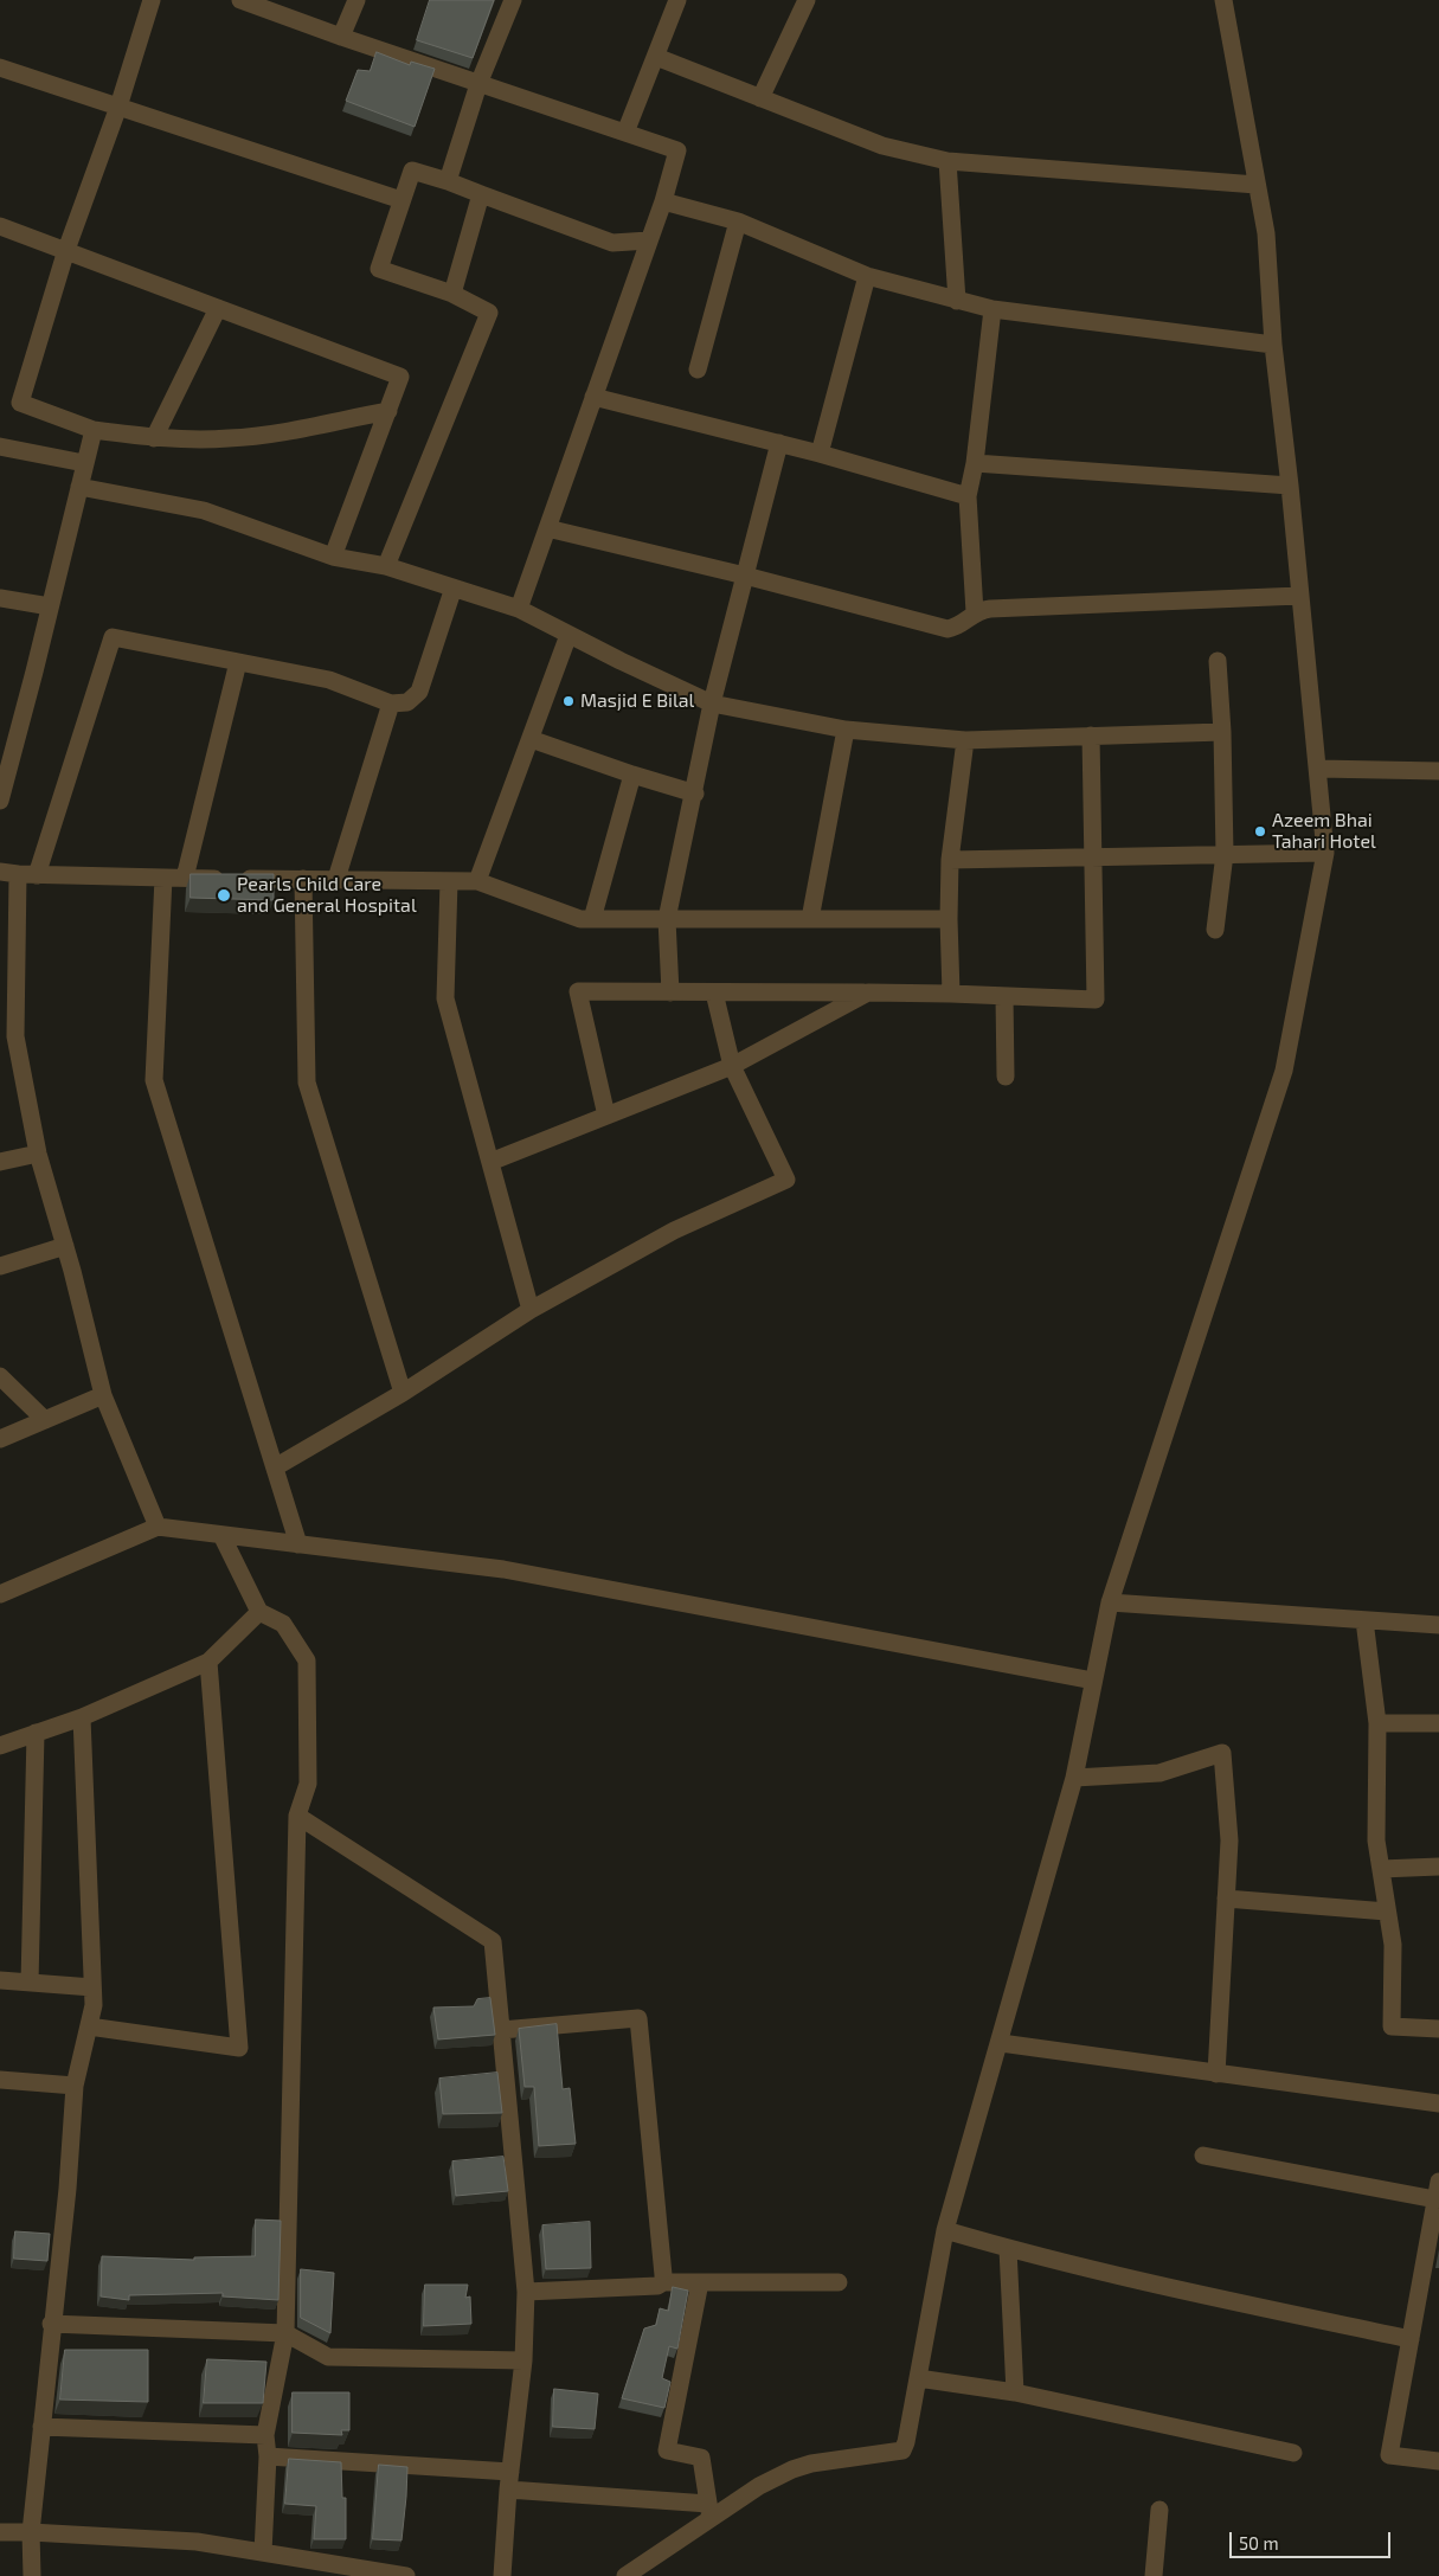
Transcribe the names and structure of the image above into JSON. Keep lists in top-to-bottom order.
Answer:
{
  "places": ["Masjid E Bilal", "Azeem Bhai Tahari Hotel", "Pearls Child Care and General Hospital"],
  "scale_bar": "50 m"
}
